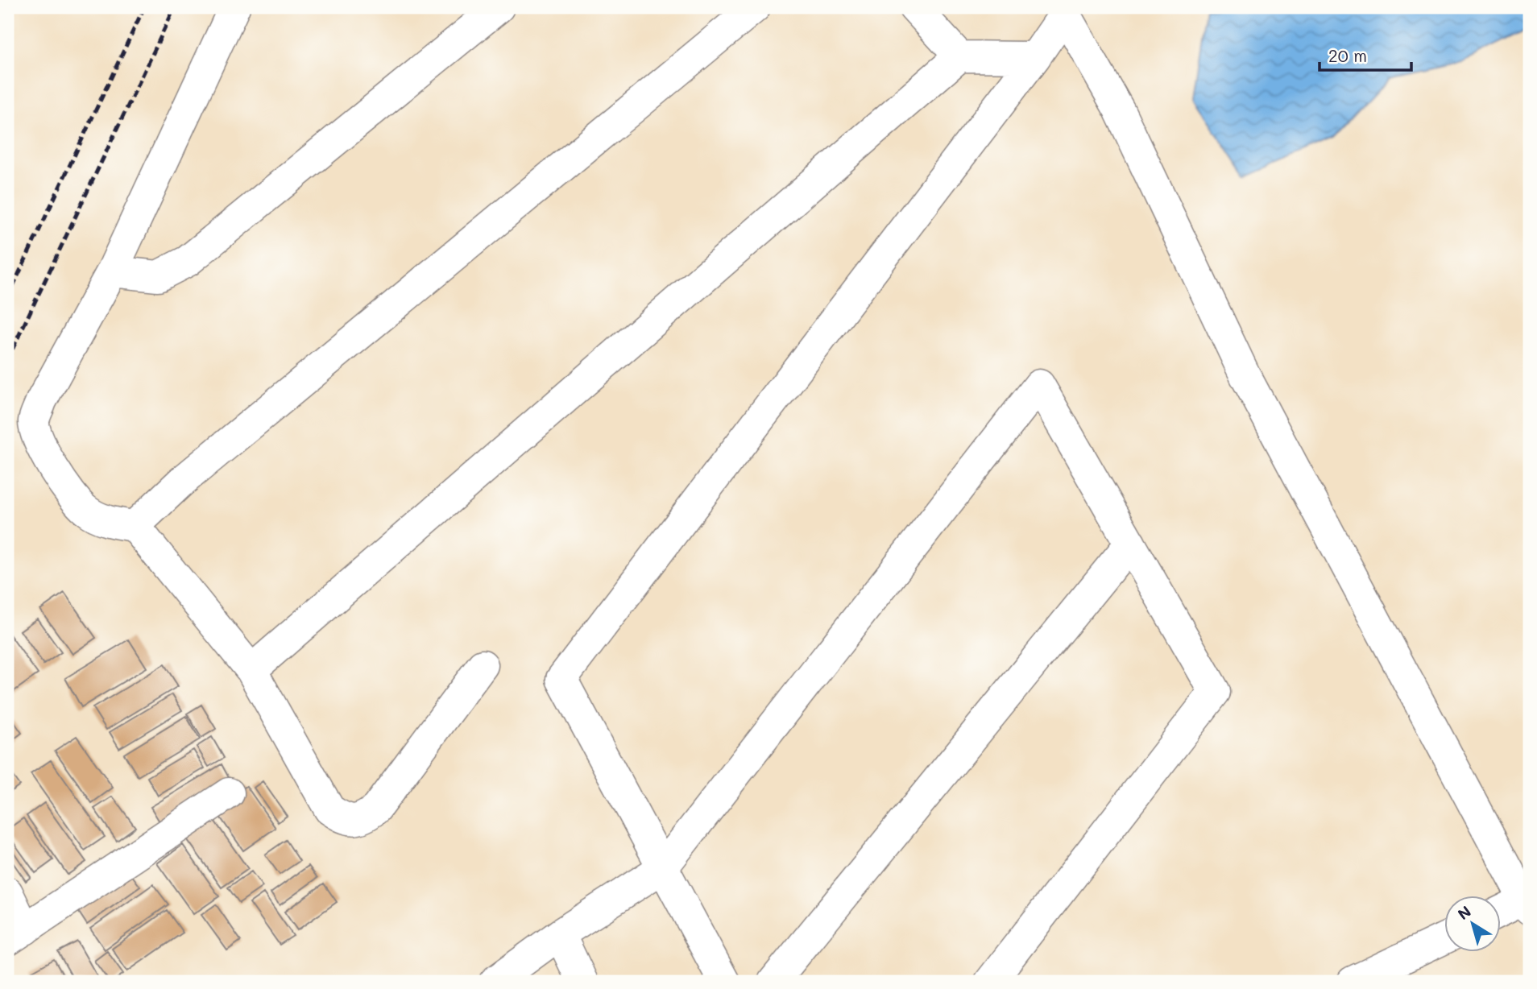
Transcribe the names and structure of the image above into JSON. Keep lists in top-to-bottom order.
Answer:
{
  "scale_bar": "20 m",
  "north": "top left"
}
